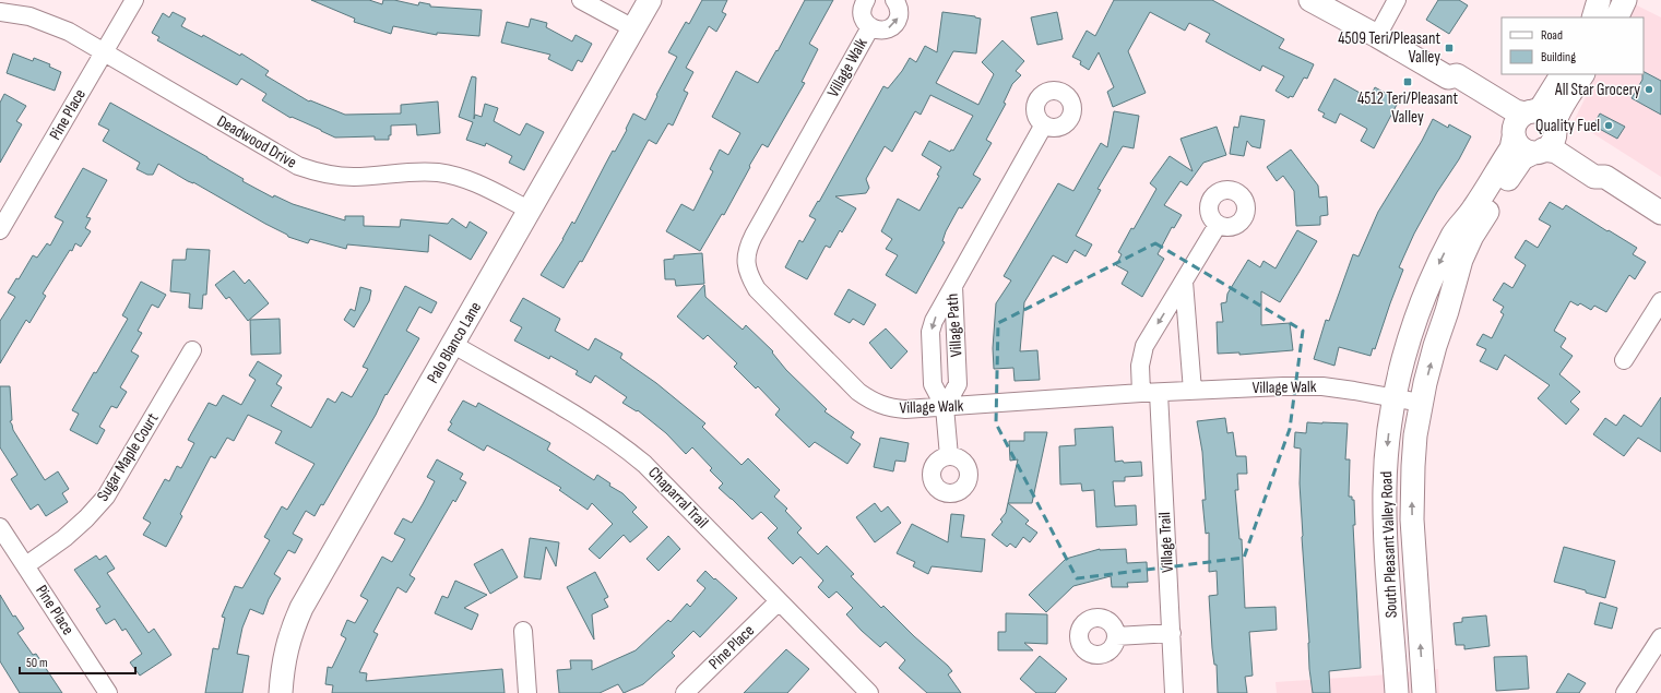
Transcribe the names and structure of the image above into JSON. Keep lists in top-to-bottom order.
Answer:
{
  "streets": {
    "street": [
      "Village Walk",
      "Pine Place",
      "Deadwood Drive",
      "Village Path",
      "Palo Blanco Lane",
      "Sugar Maple Court",
      "Chaparral Trail",
      "Village Trail",
      "South Pleasant Valley Road"
    ]
  },
  "crossings": [
    ["Village Walk", "Village Path"],
    ["Village Walk", "Village Trail"],
    ["Village Walk", "South Pleasant Valley Road"],
    ["Pine Place", "Deadwood Drive"],
    ["Pine Place", "Sugar Maple Court"],
    ["Pine Place", "Chaparral Trail"],
    ["Deadwood Drive", "Palo Blanco Lane"],
    ["Palo Blanco Lane", "Chaparral Trail"]
  ],
  "places": {
    "transit": ["4509 Teri/Pleasant Valley", "4512 Teri/Pleasant Valley"],
    "other": ["All Star Grocery", "Quality Fuel"]
  },
  "legend": ["Road", "Building"],
  "scale_bar": "50 m"
}
